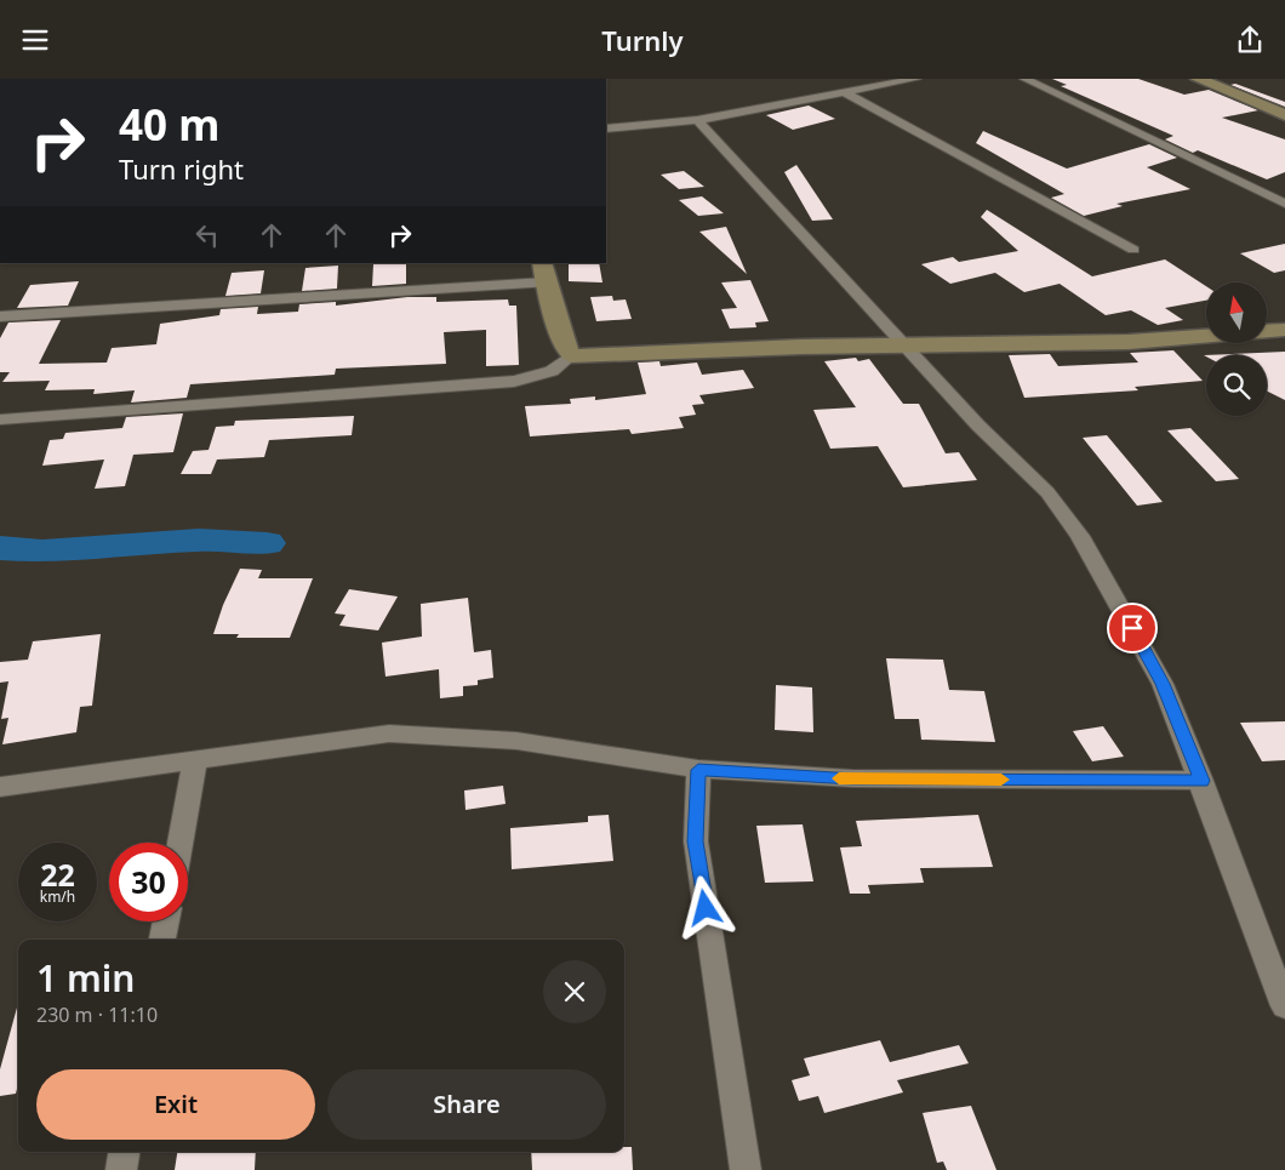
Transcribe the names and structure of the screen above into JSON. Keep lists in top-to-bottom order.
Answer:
{
  "north": "top",
  "page": {
    "header": "Turnly",
    "turn": ["40 m", "Turn right"],
    "speed": "22 km/h",
    "limit": "30",
    "heading": ["1 min", "230 m · 11:10"],
    "buttons": ["Exit", "Share"]
  }
}
